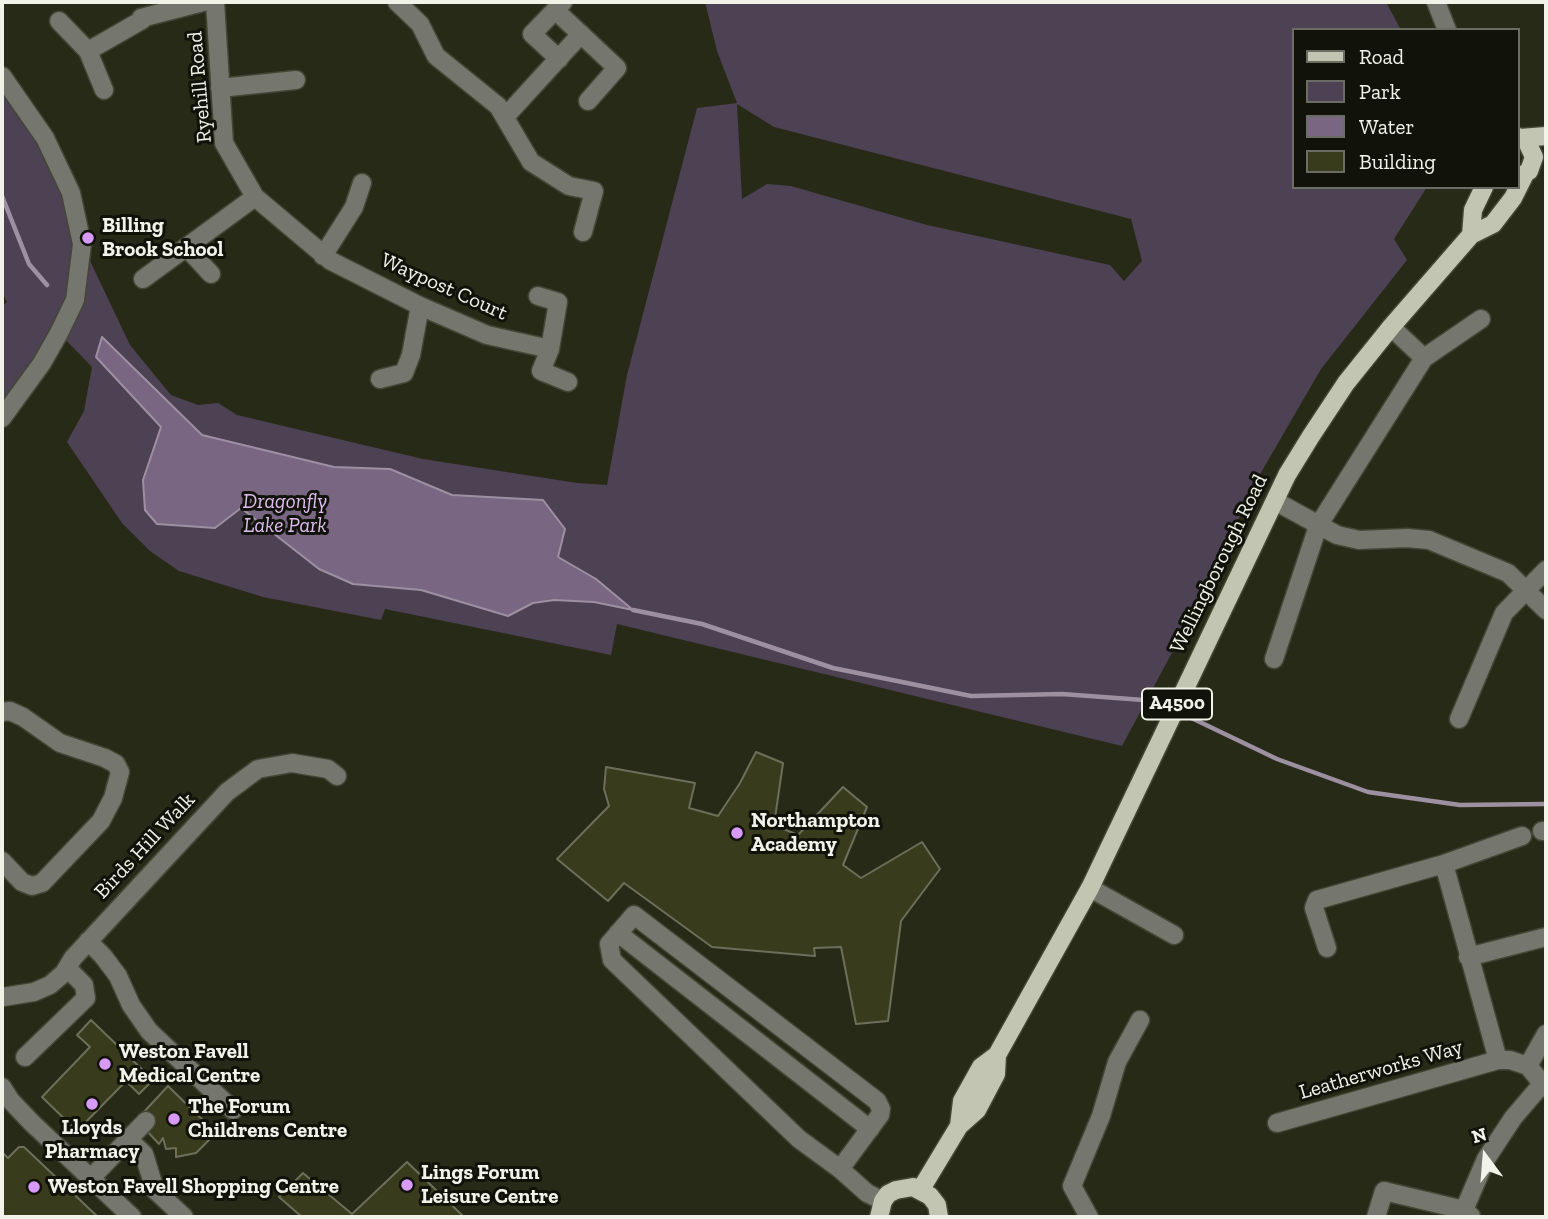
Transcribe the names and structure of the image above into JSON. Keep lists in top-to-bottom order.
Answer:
{
  "streets": {
    "main road": ["Wellingborough Road", "A4500"],
    "street": [
      "Ryehill Road",
      "Waypost Court",
      "Birds Hill Walk",
      "Leatherworks Way"
    ]
  },
  "crossings": [
    ["Ryehill Road", "Waypost Court"]
  ],
  "parks": ["Dragonfly Lake Park"],
  "places": [
    "Billing Brook School",
    "Northampton Academy",
    "Weston Favell Medical Centre",
    "Lloyds Pharmacy",
    "The Forum Childrens Centre",
    "Lings Forum Leisure Centre",
    "Weston Favell Shopping Centre"
  ],
  "legend": [
    "Road",
    "Park",
    "Water",
    "Building"
  ],
  "north": "top"
}
